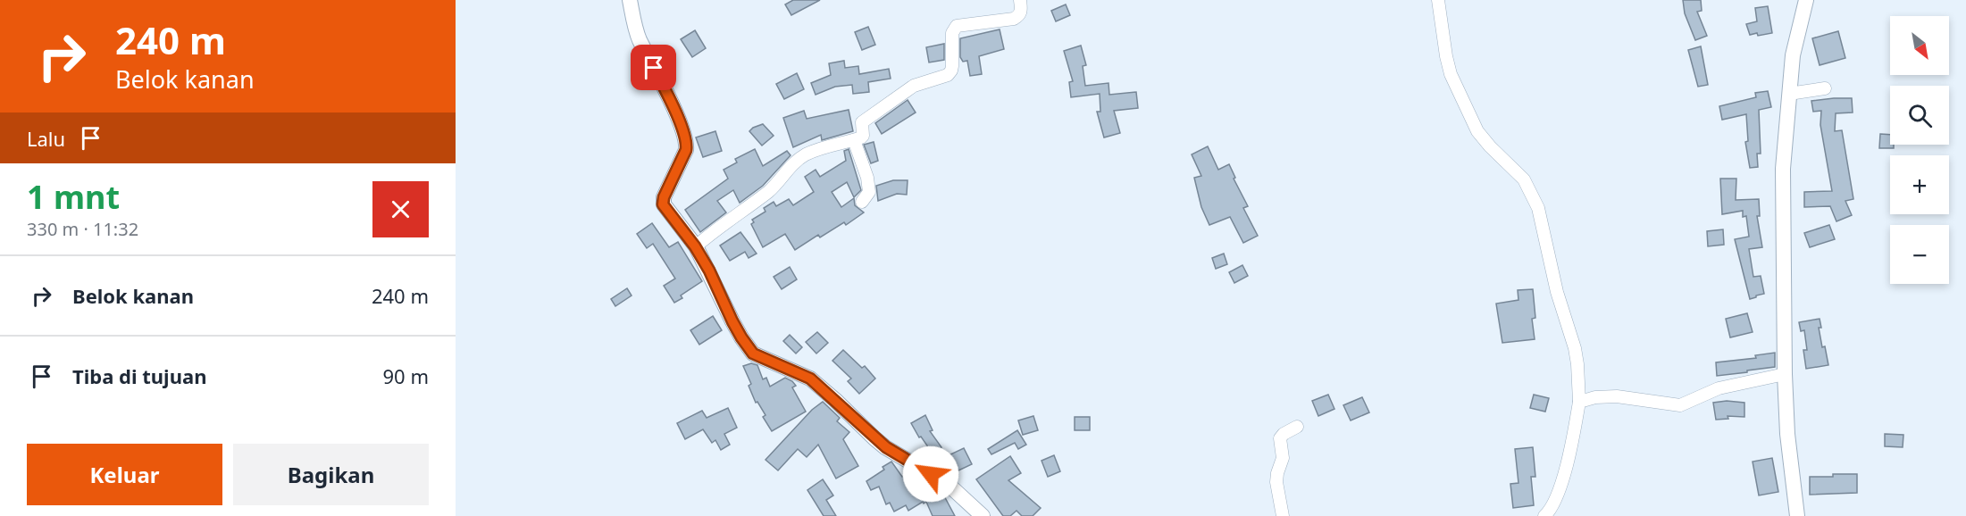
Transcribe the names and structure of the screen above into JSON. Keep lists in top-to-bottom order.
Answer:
{
  "north": "bottom right",
  "page": {
    "turn": ["240 m", "Belok kanan"],
    "map_buttons": ["+", "−"],
    "then": "Lalu",
    "heading": ["1 mnt", "330 m · 11:32"],
    "list": [
      {
        "name": "Belok kanan",
        "value": "240 m"
      },
      {
        "name": "Tiba di tujuan",
        "value": "90 m"
      }
    ],
    "buttons": ["Keluar", "Bagikan"]
  }
}
